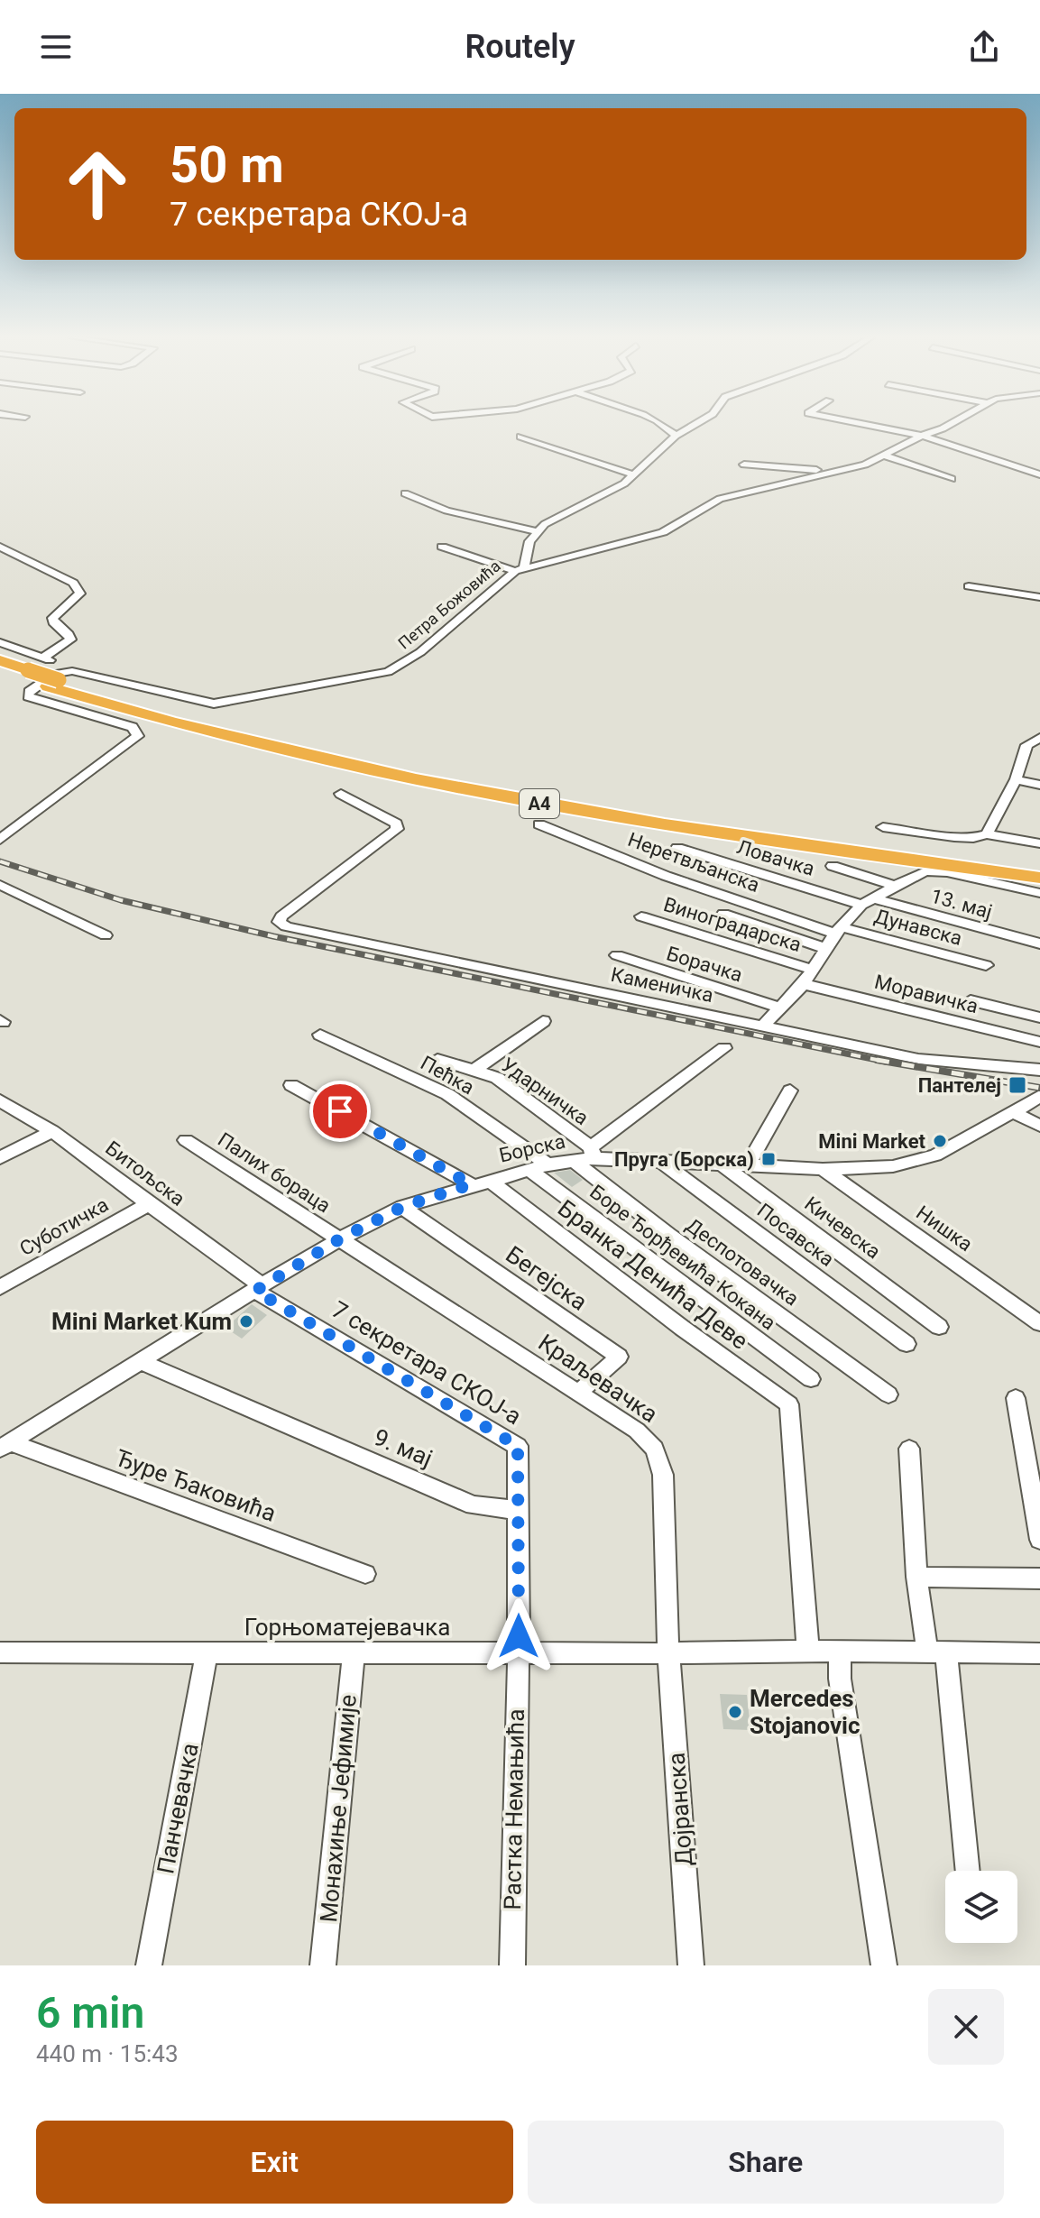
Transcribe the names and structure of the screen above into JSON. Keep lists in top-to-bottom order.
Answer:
{
  "streets": {
    "highway": ["A4"],
    "street": [
      "Петра Божовића",
      "Ловачка",
      "Неретвљанска",
      "13. мај",
      "Виноградарска",
      "Дунавска",
      "Борачка",
      "Каменичка",
      "Моравичка",
      "Пећка",
      "Ударничка",
      "Борска",
      "Палих бораца",
      "Битољска",
      "Суботичка",
      "Кичевска",
      "Нишка",
      "Посавска",
      "Боре Ђорђевића Кокана",
      "Деспотовачка",
      "Бранка Денића Деве",
      "Бегејска",
      "7 секретара СКОЈ-а",
      "Краљевачка",
      "9. мај",
      "Ђуре Ђаковића",
      "Горњоматејевачка",
      "Панчевачка",
      "Монахиње Јефимије",
      "Растка Немањића",
      "Дојранска"
    ]
  },
  "crossings": [
    ["Петра Божовића", "A4"],
    ["Ловачка", "13. мај"],
    ["Неретвљанска", "Дунавска"],
    ["Пећка", "Борска"],
    ["Ударничка", "Борска"],
    ["Борска", "Палих бораца"],
    ["Борска", "Битољска"],
    ["Борска", "Кичевска"],
    ["Борска", "Нишка"],
    ["Борска", "Посавска"],
    ["Борска", "Боре Ђорђевића Кокана"],
    ["Борска", "Деспотовачка"],
    ["Борска", "Бранка Денића Деве"],
    ["Борска", "Бегејска"],
    ["Борска", "7 секретара СКОЈ-а"],
    ["Борска", "Краљевачка"],
    ["Борска", "9. мај"],
    ["Борска", "Ђуре Ђаковића"],
    ["Палих бораца", "Краљевачка"],
    ["Битољска", "Суботичка"],
    ["Битољска", "7 секретара СКОЈ-а"],
    ["Бранка Денића Деве", "Горњоматејевачка"],
    ["Бегејска", "Краљевачка"],
    ["7 секретара СКОЈ-а", "9. мај"],
    ["Краљевачка", "Горњоматејевачка"],
    ["Краљевачка", "Дојранска"],
    ["Горњоматејевачка", "Панчевачка"],
    ["Горњоматејевачка", "Монахиње Јефимије"],
    ["Горњоматејевачка", "Растка Немањића"],
    ["Горњоматејевачка", "Дојранска"]
  ],
  "places": {
    "transit": ["Пантелеј", "Пруга (Борска)"],
    "other": ["Mini Market", "Mini Market Kum", "Mercedes Stojanovic"]
  },
  "page": {
    "header": "Routely",
    "turn": ["50 m", "7 секретара СКОЈ-а"],
    "heading": ["6 min", "440 m · 15:43"],
    "buttons": ["Exit", "Share"]
  }
}
